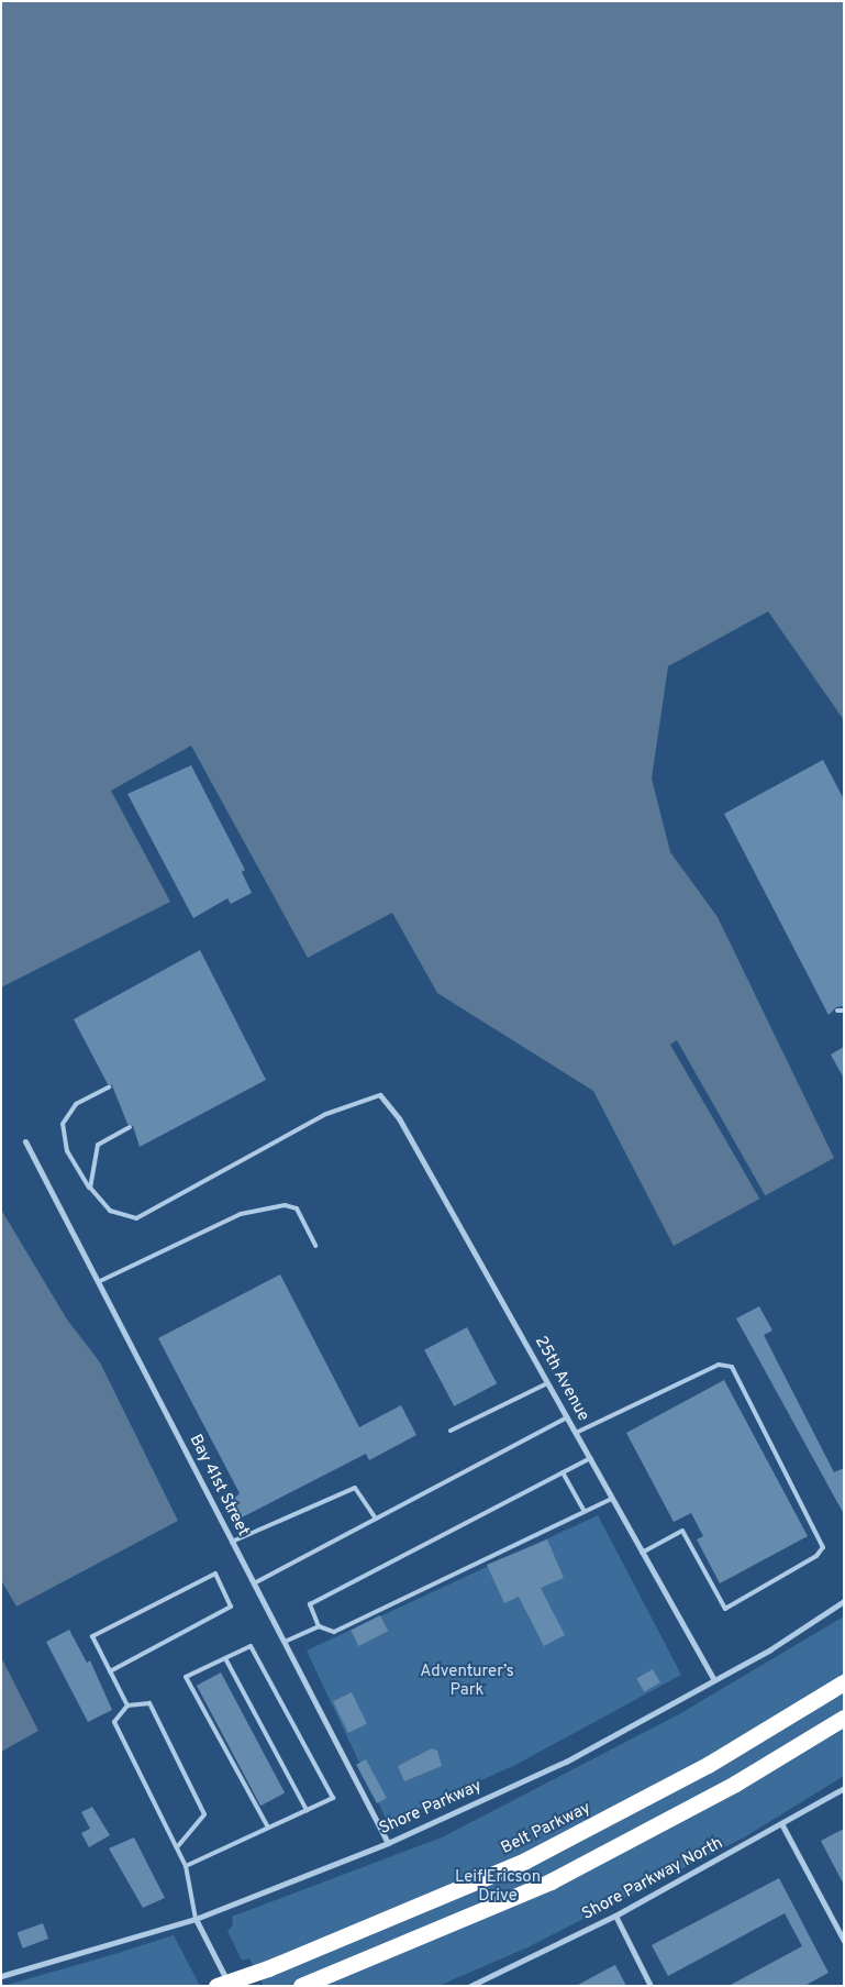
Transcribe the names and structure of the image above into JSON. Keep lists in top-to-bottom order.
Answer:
{
  "streets": {
    "highway": ["Belt Parkway"],
    "street": [
      "25th Avenue",
      "Bay 41st Street",
      "Shore Parkway",
      "Shore Parkway North"
    ]
  },
  "crossings": [
    ["25th Avenue", "Shore Parkway"],
    ["Bay 41st Street", "Shore Parkway"]
  ],
  "parks": ["Adventurer’s Park", "Leif Ericson Drive"]
}
